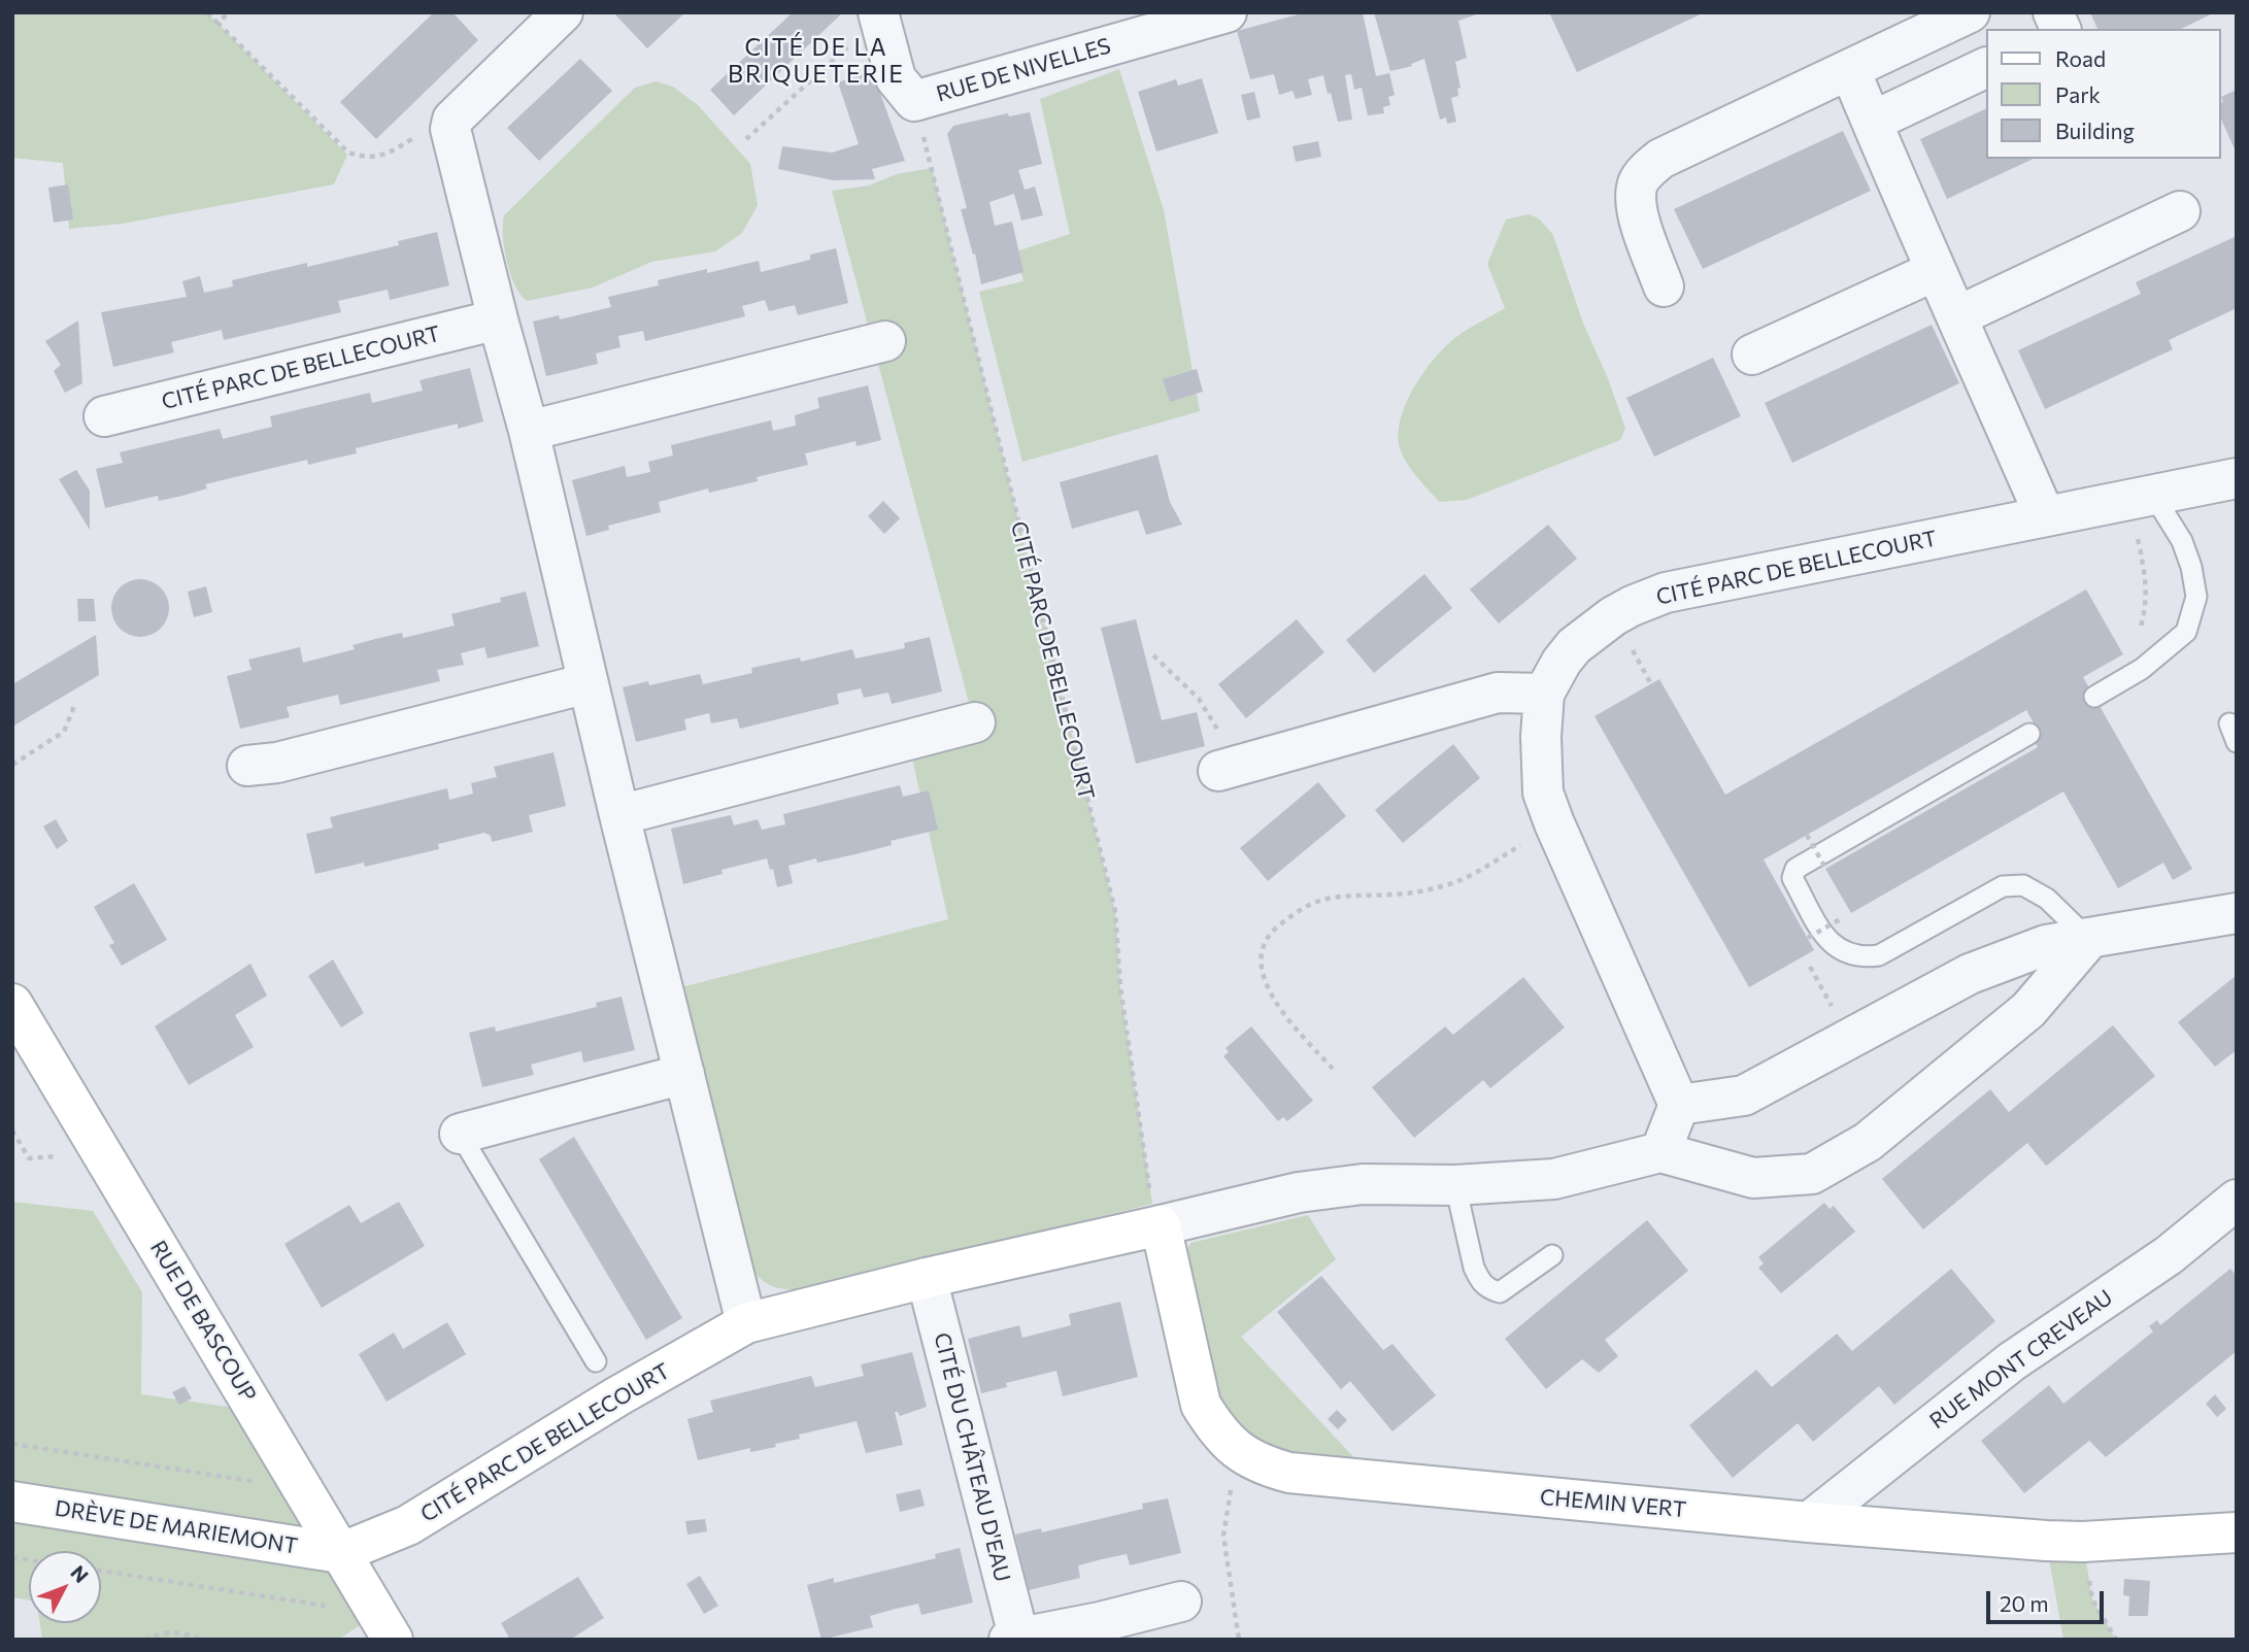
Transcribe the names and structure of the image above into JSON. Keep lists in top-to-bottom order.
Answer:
{
  "streets": {
    "street": [
      "RUE DE NIVELLES",
      "CITÉ PARC DE BELLECOURT",
      "RUE DE BASCOUP",
      "RUE MONT CREVEAU",
      "CITÉ DU CHÂTEAU D'EAU",
      "CHEMIN VERT",
      "DRÈVE DE MARIEMONT"
    ]
  },
  "crossings": [
    ["RUE DE NIVELLES", "CITÉ PARC DE BELLECOURT"],
    ["CITÉ PARC DE BELLECOURT", "RUE DE BASCOUP"],
    ["CITÉ PARC DE BELLECOURT", "CITÉ DU CHÂTEAU D'EAU"],
    ["CITÉ PARC DE BELLECOURT", "CHEMIN VERT"],
    ["CITÉ PARC DE BELLECOURT", "DRÈVE DE MARIEMONT"],
    ["RUE DE BASCOUP", "DRÈVE DE MARIEMONT"],
    ["RUE MONT CREVEAU", "CHEMIN VERT"]
  ],
  "districts": ["CITÉ DE LA BRIQUETERIE"],
  "legend": ["Road", "Park", "Building"],
  "scale_bar": "20 m",
  "north": "top right"
}
